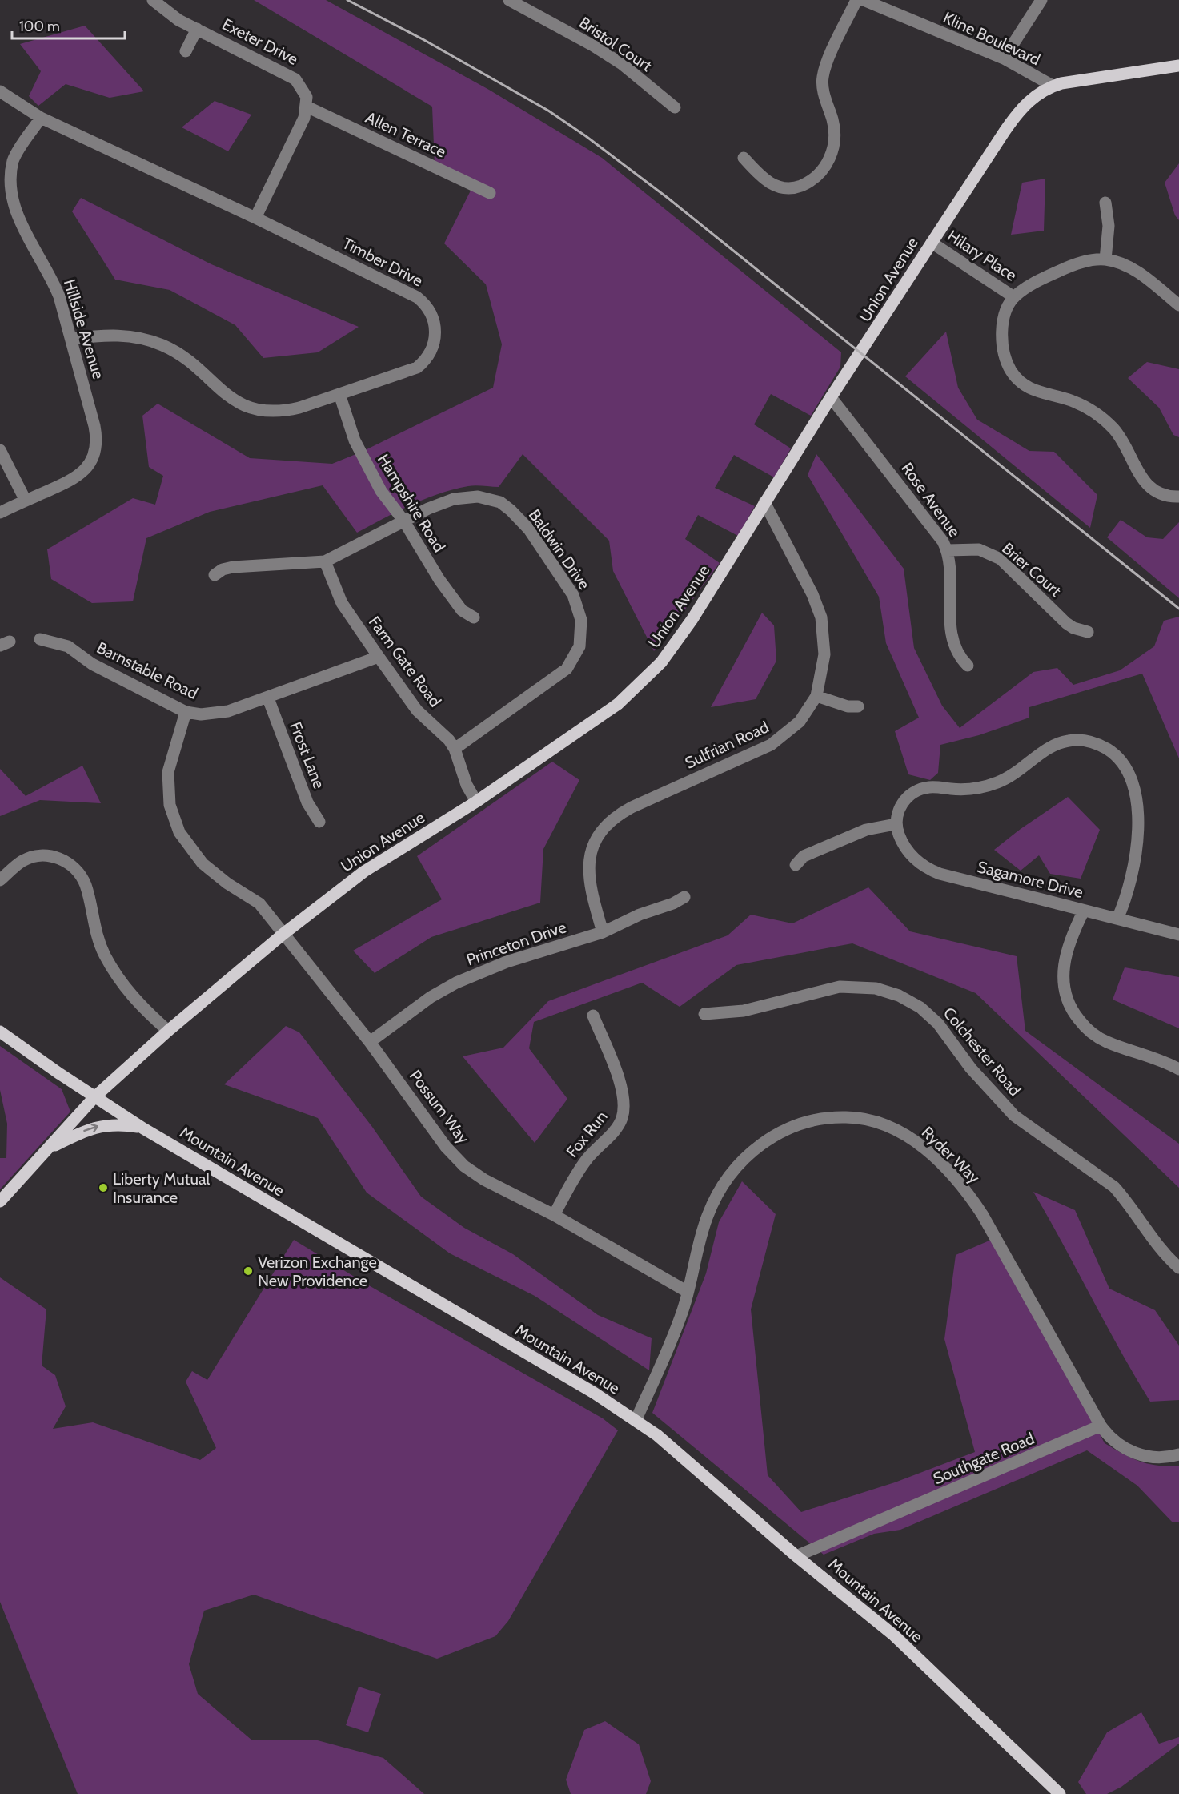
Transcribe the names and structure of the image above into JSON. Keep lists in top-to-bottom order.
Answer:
{
  "streets": {
    "main road": ["Union Avenue", "Mountain Avenue"],
    "street": [
      "Kline Boulevard",
      "Exeter Drive",
      "Bristol Court",
      "Allen Terrace",
      "Hilary Place",
      "Timber Drive",
      "Hillside Avenue",
      "Rose Avenue",
      "Hampshire Road",
      "Baldwin Drive",
      "Brier Court",
      "Farm Gate Road",
      "Barnstable Road",
      "Sulfrian Road",
      "Frost Lane",
      "Sagamore Drive",
      "Princeton Drive",
      "Colchester Road",
      "Possum Way",
      "Fox Run",
      "Ryder Way",
      "Southgate Road"
    ]
  },
  "crossings": [
    ["Kline Boulevard", "Union Avenue"],
    ["Exeter Drive", "Allen Terrace"],
    ["Hilary Place", "Union Avenue"],
    ["Timber Drive", "Hillside Avenue"],
    ["Timber Drive", "Hampshire Road"],
    ["Union Avenue", "Rose Avenue"],
    ["Union Avenue", "Farm Gate Road"],
    ["Union Avenue", "Sulfrian Road"],
    ["Union Avenue", "Possum Way"],
    ["Union Avenue", "Mountain Avenue"],
    ["Rose Avenue", "Brier Court"],
    ["Hampshire Road", "Baldwin Drive"],
    ["Baldwin Drive", "Farm Gate Road"],
    ["Farm Gate Road", "Barnstable Road"],
    ["Barnstable Road", "Frost Lane"],
    ["Barnstable Road", "Possum Way"],
    ["Sulfrian Road", "Princeton Drive"],
    ["Princeton Drive", "Possum Way"],
    ["Possum Way", "Fox Run"],
    ["Possum Way", "Ryder Way"],
    ["Ryder Way", "Mountain Avenue"],
    ["Ryder Way", "Southgate Road"],
    ["Mountain Avenue", "Southgate Road"]
  ],
  "places": ["Liberty Mutual Insurance", "Verizon Exchange New Providence"],
  "scale_bar": "100 m"
}
